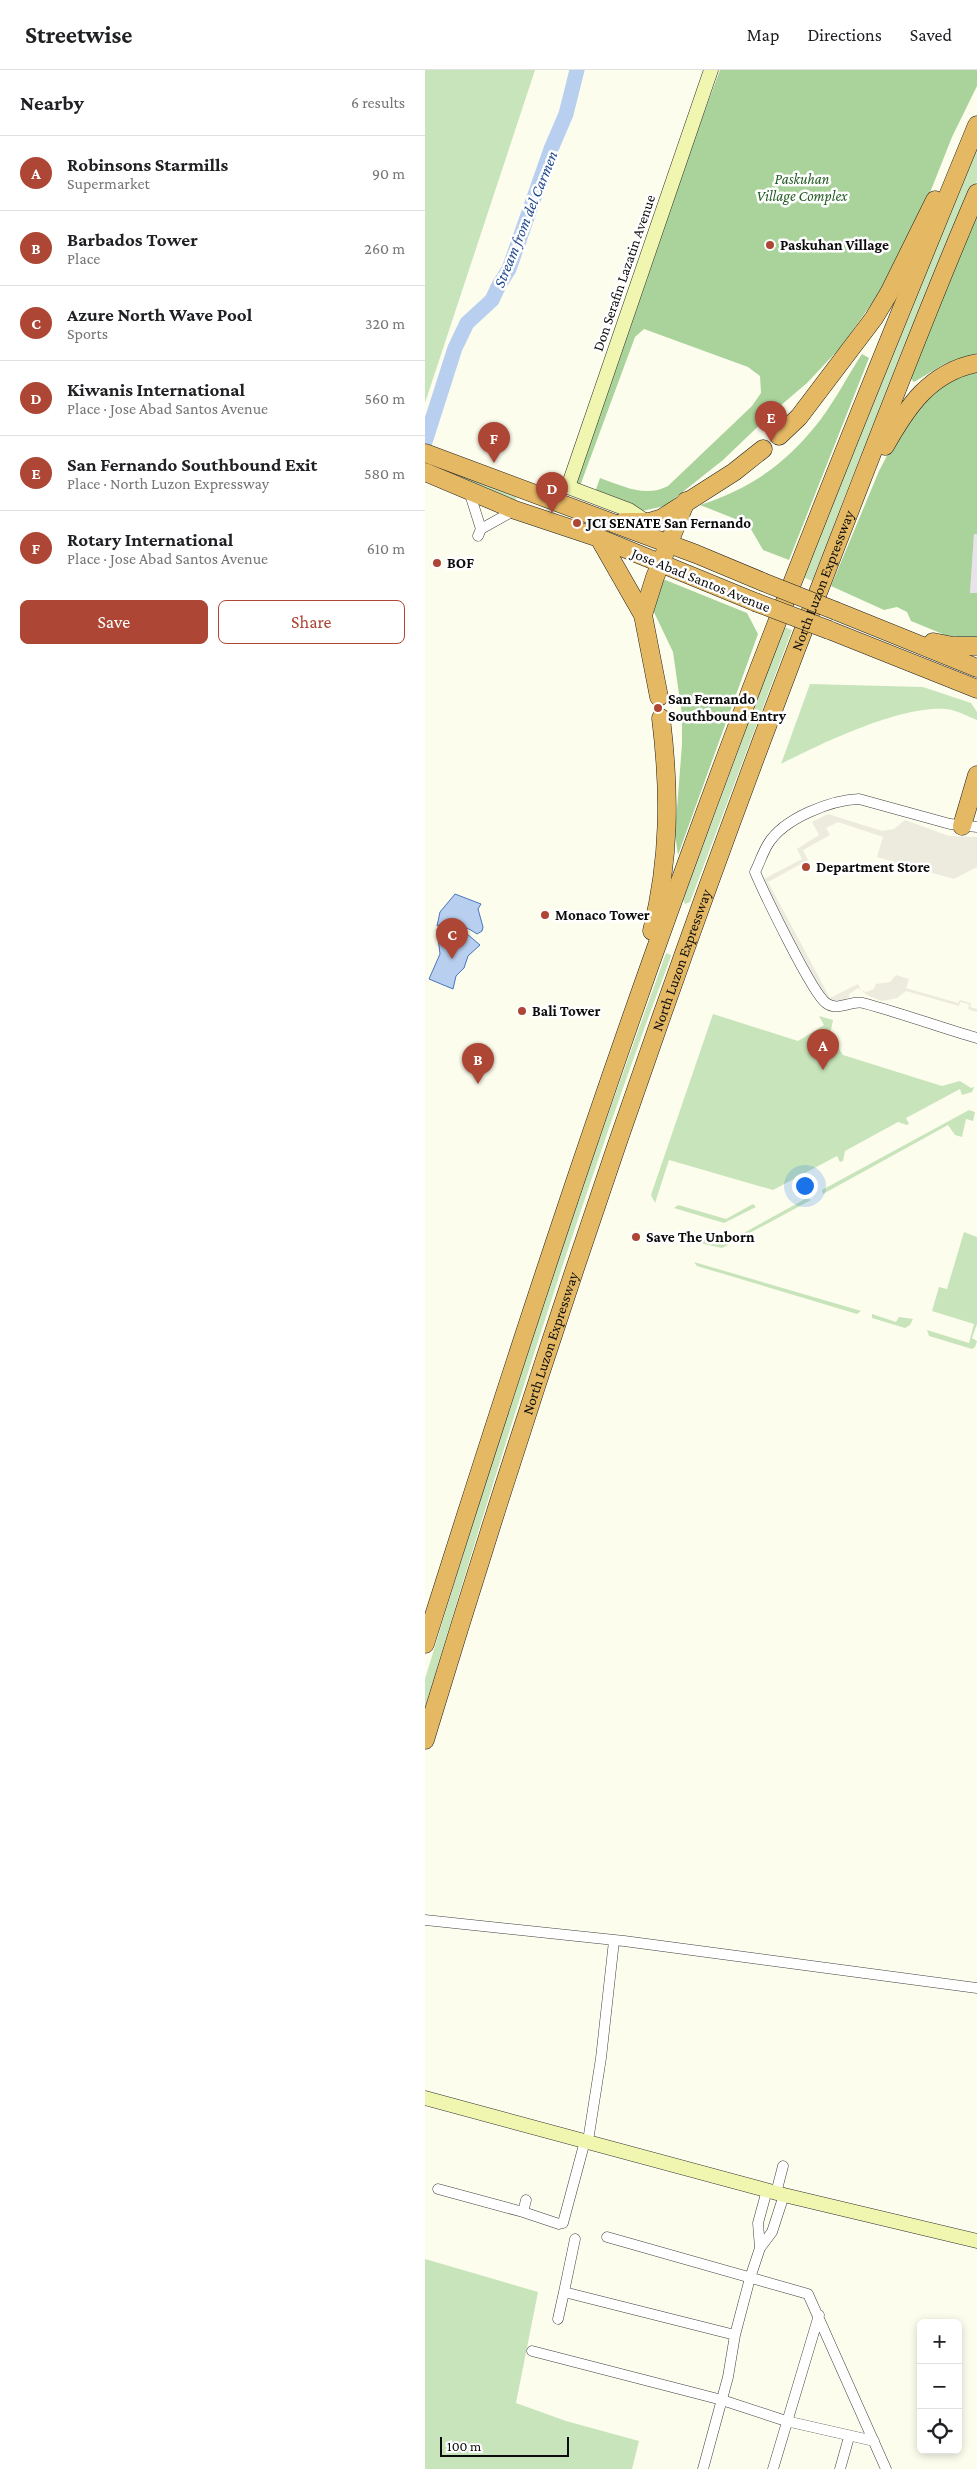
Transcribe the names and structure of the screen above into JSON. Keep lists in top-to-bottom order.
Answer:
{
  "streets": {
    "highway": ["Jose Abad Santos Avenue", "North Luzon Expressway"],
    "main road": ["Don Serafin Lazatin Avenue"]
  },
  "water": ["Stream from del Carmen"],
  "parks": ["Paskuhan Village Complex"],
  "places": [
    "Paskuhan Village",
    "JCI SENATE San Fernando",
    "BOF",
    "San Fernando Southbound Entry",
    "Department Store",
    "Monaco Tower",
    "Bali Tower",
    "Save The Unborn"
  ],
  "scale_bar": "100 m",
  "page": {
    "header": "Streetwise",
    "nav": ["Map", "Directions", "Saved"],
    "heading": ["Nearby", "6 results"],
    "list": [
      {
        "mark": "A",
        "name": "Robinsons Starmills",
        "note": "Supermarket",
        "value": "90 m"
      },
      {
        "mark": "B",
        "name": "Barbados Tower",
        "note": "Place",
        "value": "260 m"
      },
      {
        "mark": "C",
        "name": "Azure North Wave Pool",
        "note": "Sports",
        "value": "320 m"
      },
      {
        "mark": "D",
        "name": "Kiwanis International",
        "note": "Place · Jose Abad Santos Avenue",
        "value": "560 m"
      },
      {
        "mark": "E",
        "name": "San Fernando Southbound Exit",
        "note": "Place · North Luzon Expressway",
        "value": "580 m"
      },
      {
        "mark": "F",
        "name": "Rotary International",
        "note": "Place · Jose Abad Santos Avenue",
        "value": "610 m"
      }
    ],
    "pins": [
      "E",
      "F",
      "D",
      "C",
      "A",
      "B"
    ],
    "buttons": ["Save", "Share"],
    "map_buttons": ["+", "−"],
    "scale": "100 m"
  }
}
